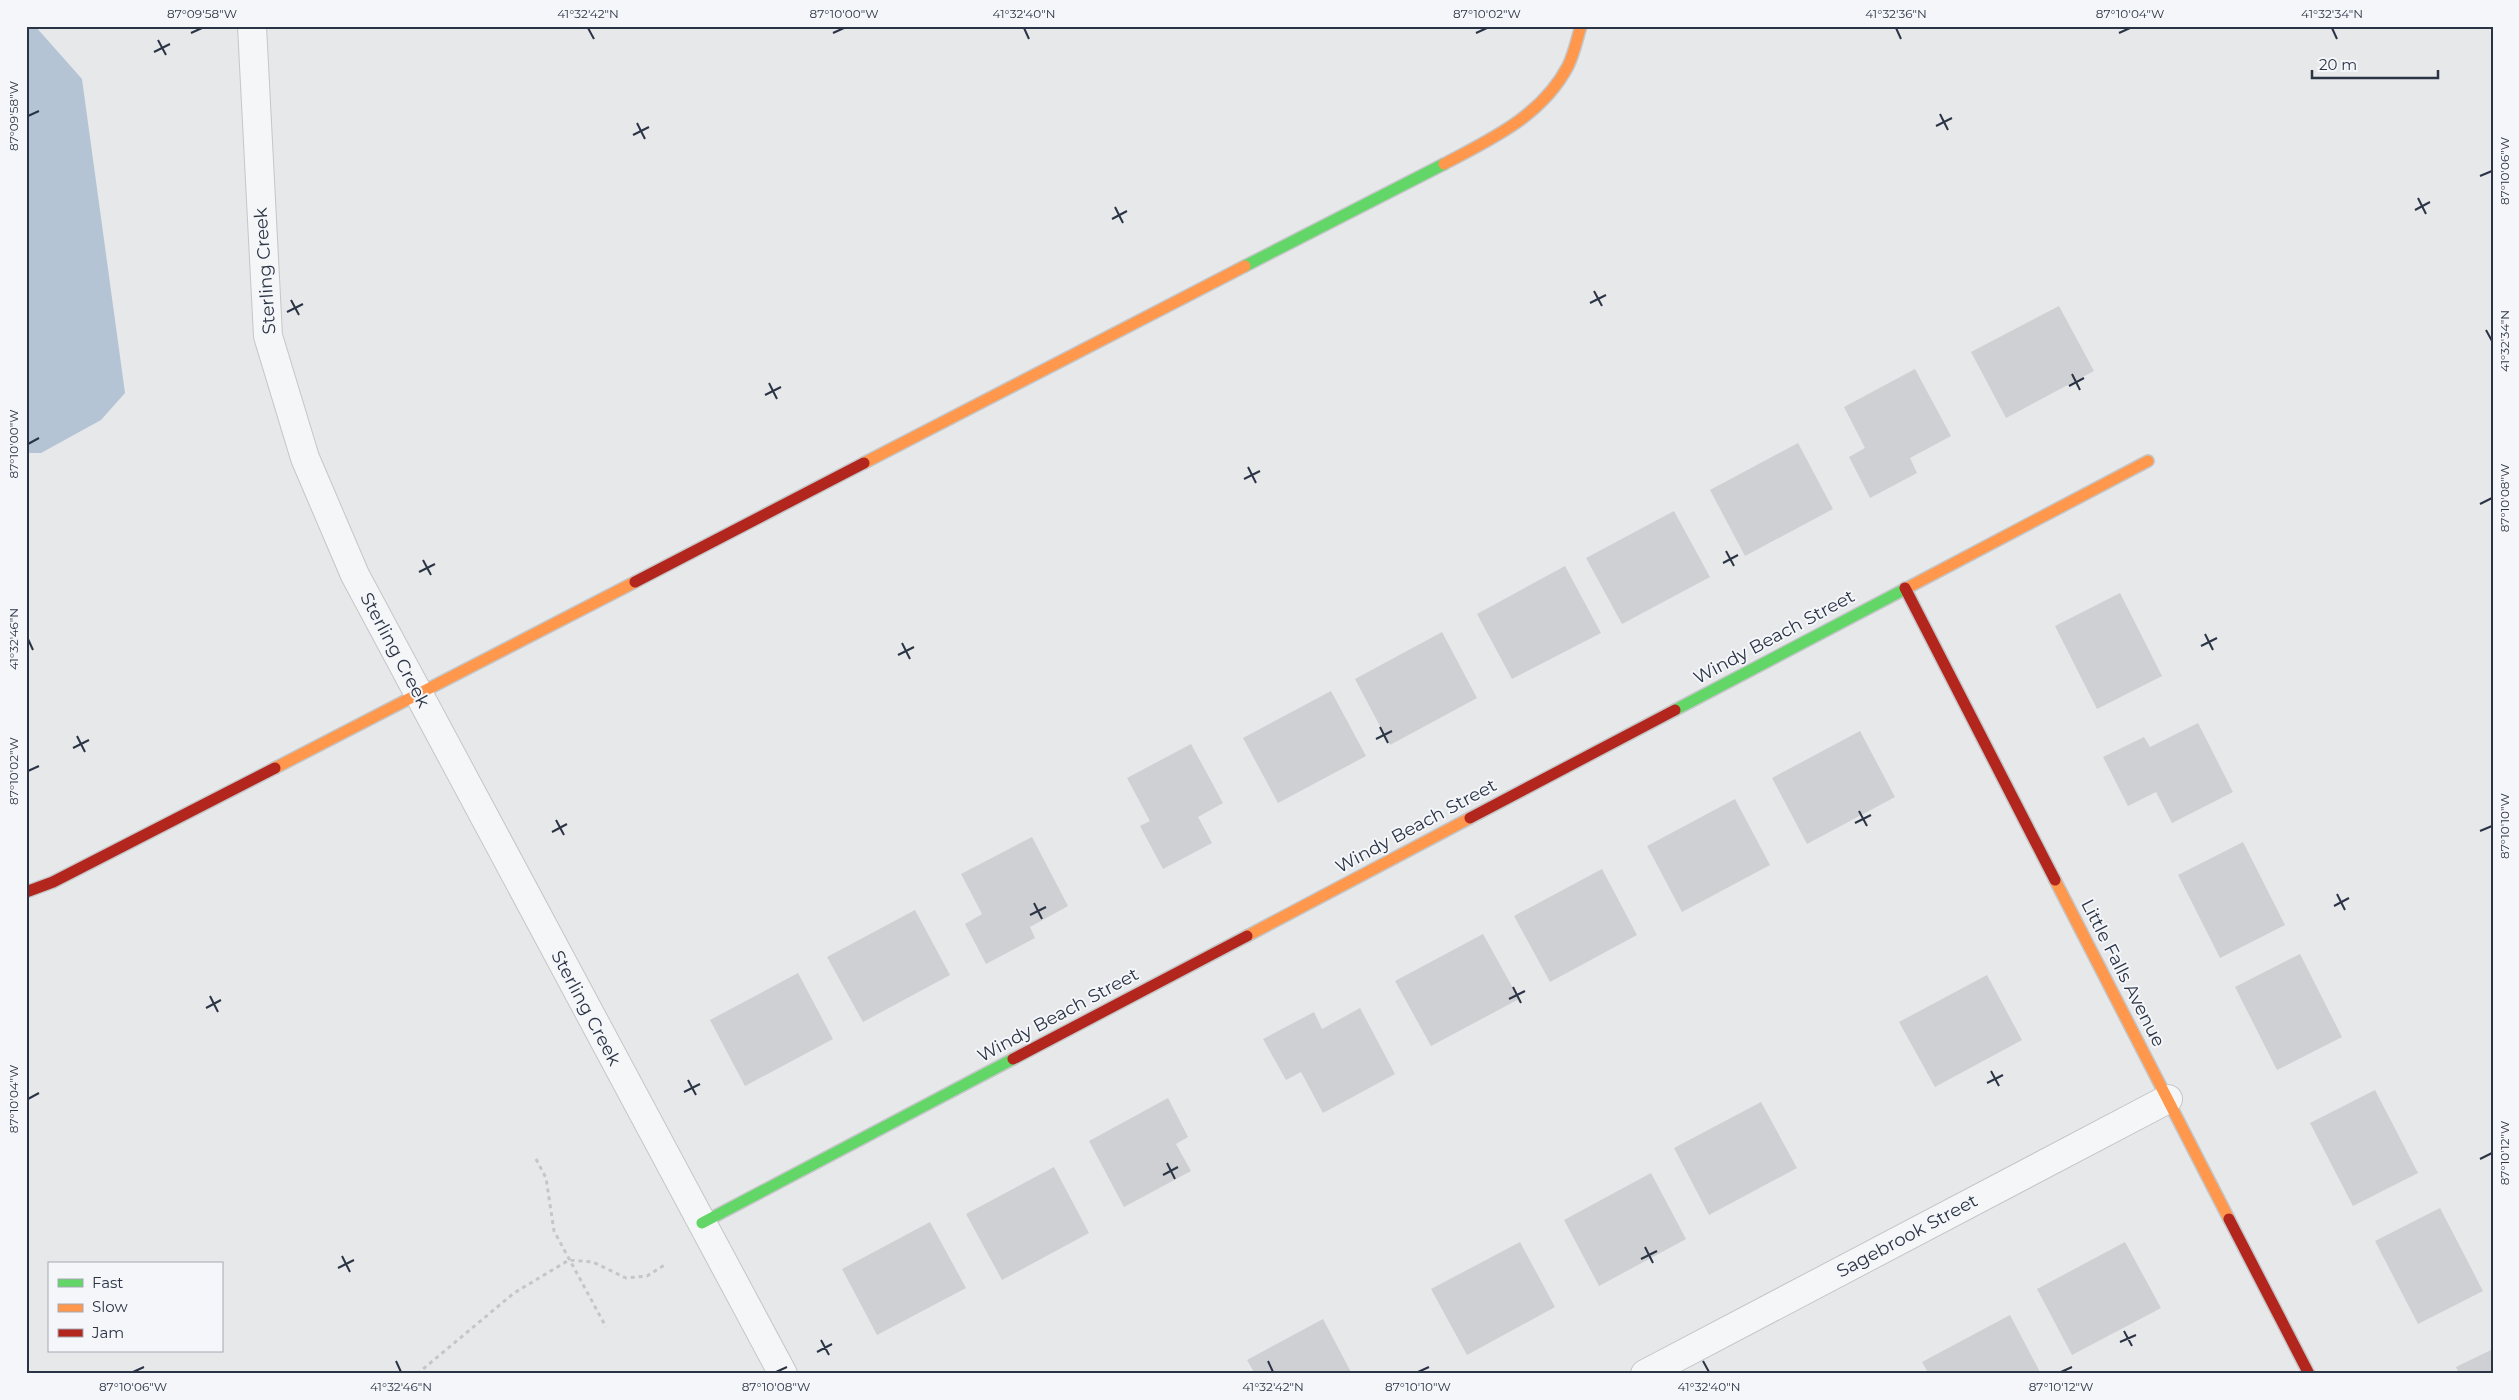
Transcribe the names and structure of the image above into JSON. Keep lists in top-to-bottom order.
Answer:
{
  "streets": {
    "street": [
      "Sterling Creek",
      "Windy Beach Street",
      "Little Falls Avenue",
      "Sagebrook Street"
    ]
  },
  "crossings": [
    ["Sterling Creek", "Windy Beach Street"],
    ["Windy Beach Street", "Little Falls Avenue"],
    ["Little Falls Avenue", "Sagebrook Street"]
  ],
  "legend": ["Fast", "Slow", "Jam"],
  "scale_bar": "20 m",
  "coordinates": [
    "87°09'58\"W",
    "41°32'42\"N",
    "87°10'00\"W",
    "41°32'40\"N",
    "87°10'02\"W",
    "41°32'36\"N",
    "87°10'04\"W",
    "41°32'34\"N",
    "87°10'06\"W",
    "87°10'08\"W",
    "41°32'46\"N",
    "87°10'10\"W",
    "87°10'12\"W"
  ]
}
